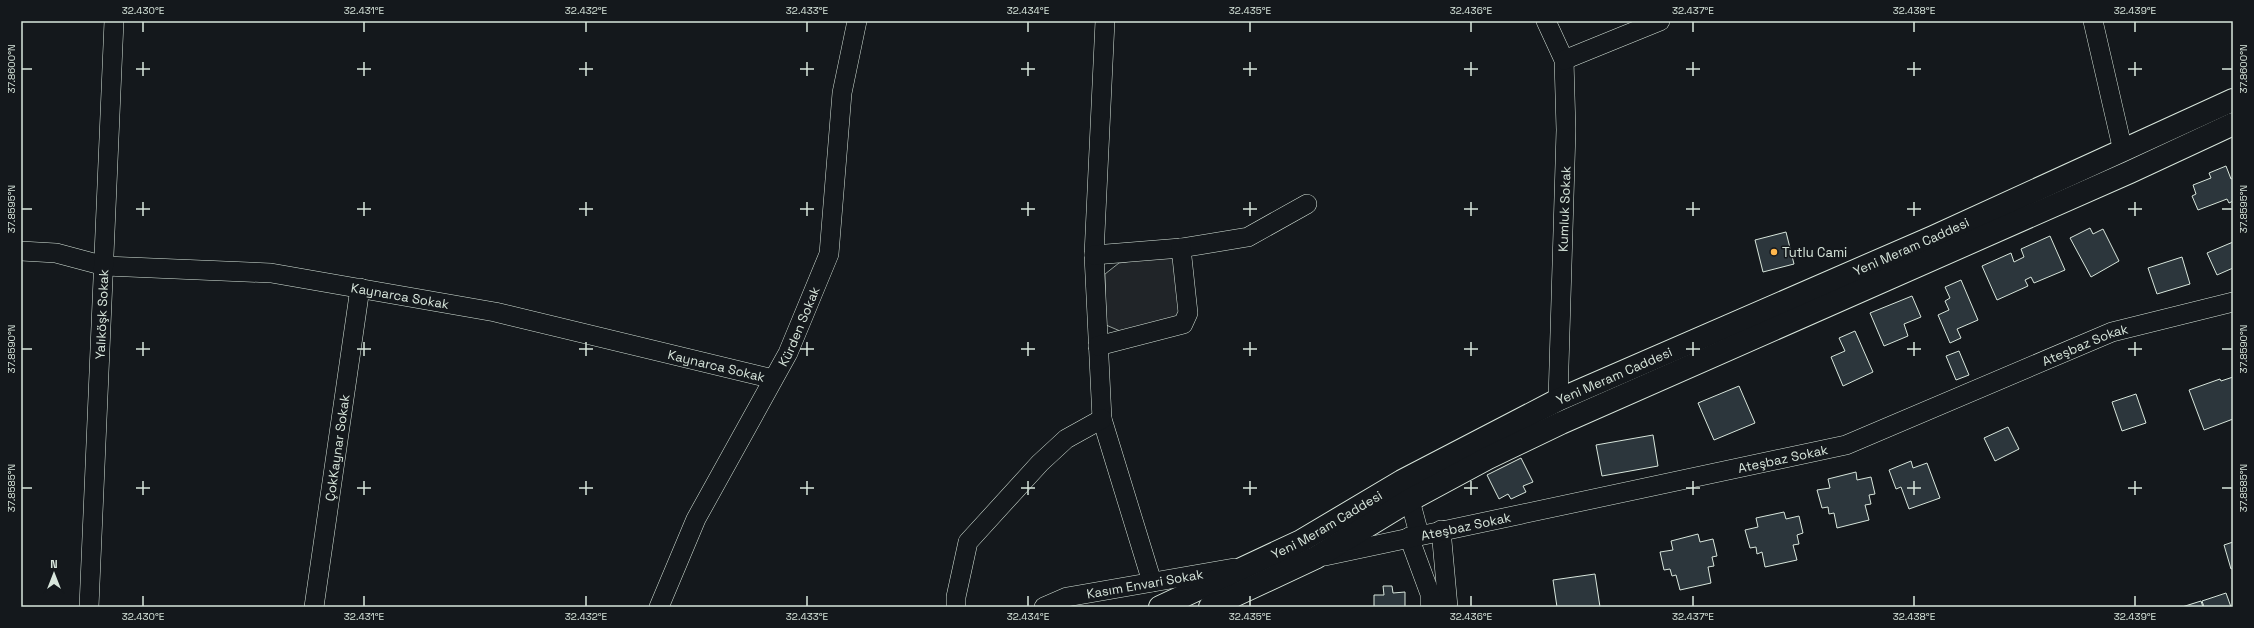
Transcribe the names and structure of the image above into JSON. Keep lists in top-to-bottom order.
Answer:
{
  "streets": {
    "main road": ["Yeni Meram Caddesi"],
    "street": [
      "Kumluk Sokak",
      "Kaynarca Sokak",
      "Yalıköşk Sokak",
      "Kürden Sokak",
      "Ateşbaz Sokak",
      "ÇokKaynar Sokak",
      "Kasım Envari Sokak"
    ]
  },
  "crossings": [
    ["Kumluk Sokak", "Yeni Meram Caddesi"],
    ["Yeni Meram Caddesi", "Ateşbaz Sokak"],
    ["Yeni Meram Caddesi", "Kasım Envari Sokak"],
    ["Kaynarca Sokak", "Yalıköşk Sokak"],
    ["Kaynarca Sokak", "Kürden Sokak"],
    ["Kaynarca Sokak", "ÇokKaynar Sokak"]
  ],
  "places": ["Tutlu Cami"],
  "north": "top",
  "coordinates": [
    "32.430°E",
    "32.431°E",
    "32.432°E",
    "32.433°E",
    "32.434°E",
    "32.435°E",
    "32.436°E",
    "32.437°E",
    "32.438°E",
    "32.439°E",
    "37.8600°N",
    "37.8595°N",
    "37.8590°N",
    "37.8585°N"
  ]
}
